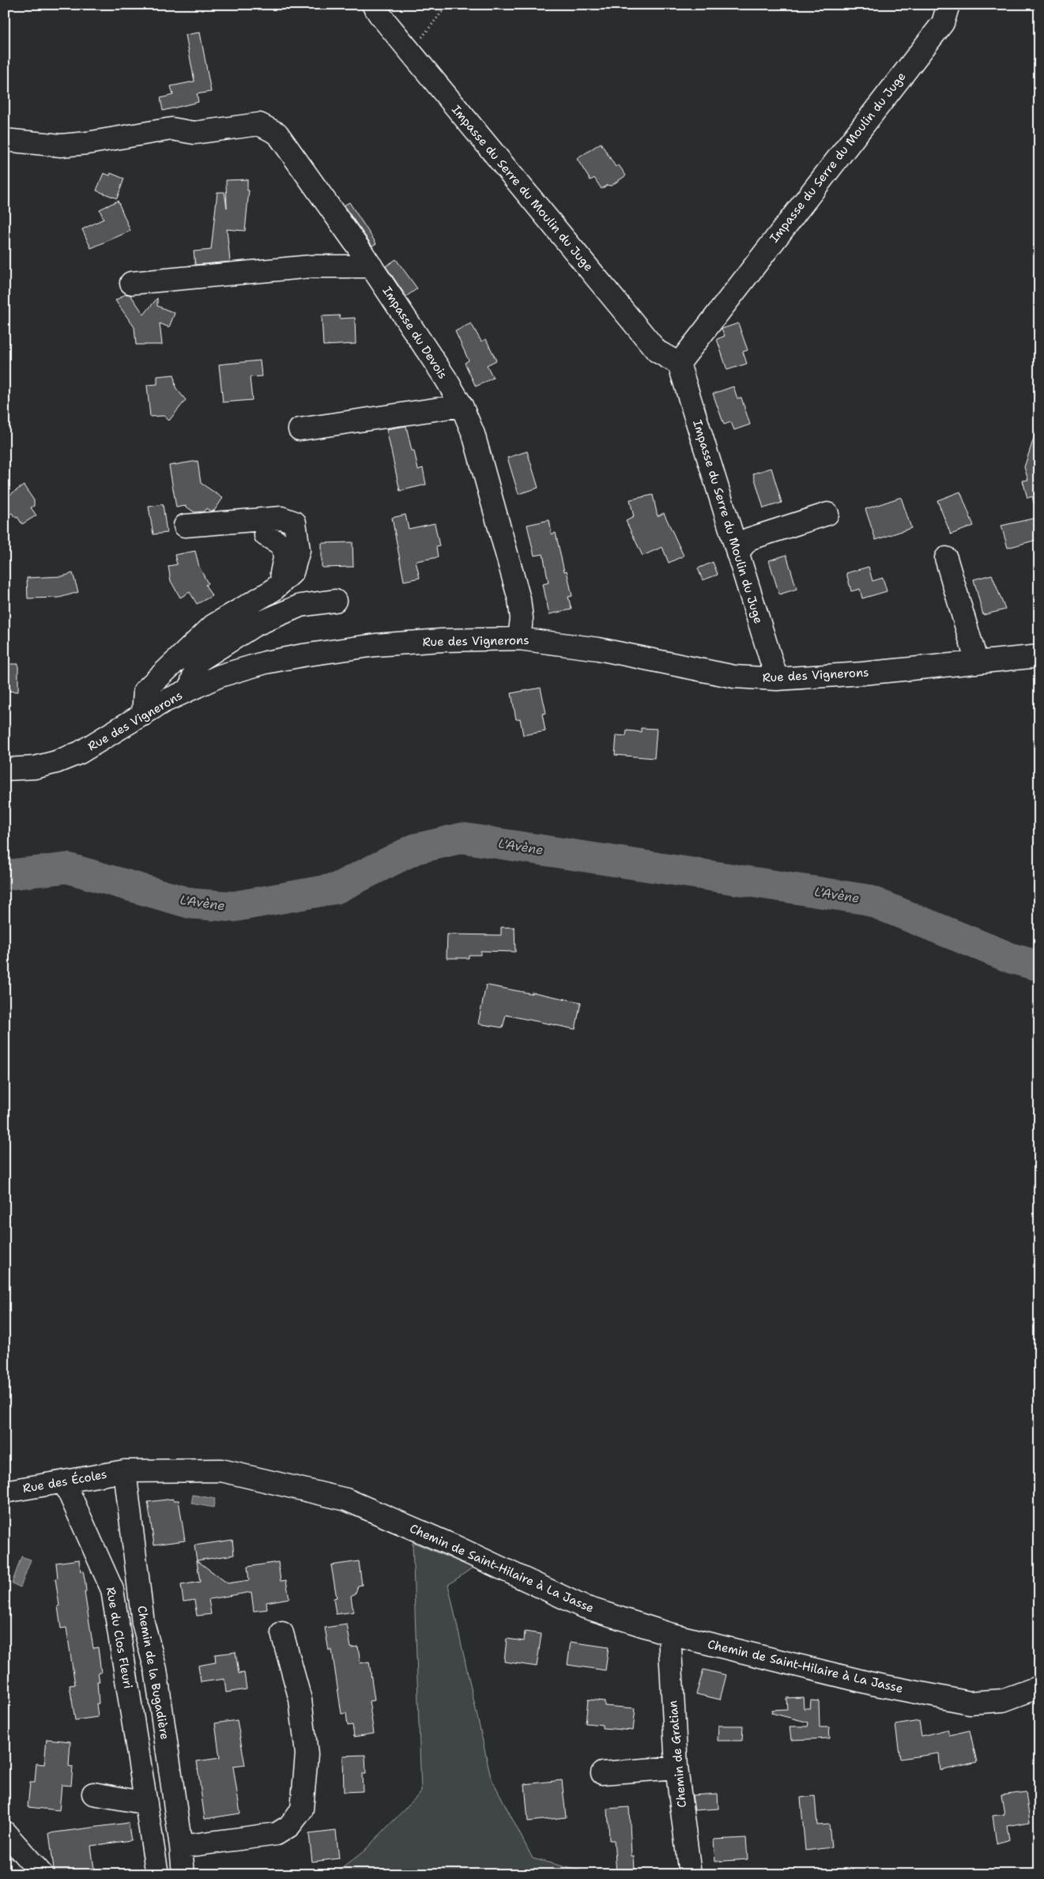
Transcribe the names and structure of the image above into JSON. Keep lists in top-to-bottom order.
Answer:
{
  "streets": {
    "street": [
      "Impasse du Serre du Moulin du Juge",
      "Impasse du Devois",
      "Rue des Vignerons",
      "Rue des Écoles",
      "Chemin de Saint-Hilaire à La Jasse",
      "Rue du Clos Fleuri",
      "Chemin de la Bugadière",
      "Chemin de Gratian"
    ]
  },
  "crossings": [
    ["Impasse du Serre du Moulin du Juge", "Rue des Vignerons"],
    ["Impasse du Devois", "Rue des Vignerons"],
    ["Rue des Écoles", "Chemin de Saint-Hilaire à La Jasse"],
    ["Rue des Écoles", "Rue du Clos Fleuri"],
    ["Rue des Écoles", "Chemin de la Bugadière"],
    ["Chemin de Saint-Hilaire à La Jasse", "Chemin de la Bugadière"],
    ["Chemin de Saint-Hilaire à La Jasse", "Chemin de Gratian"]
  ],
  "water": ["L'Avène"]
}
